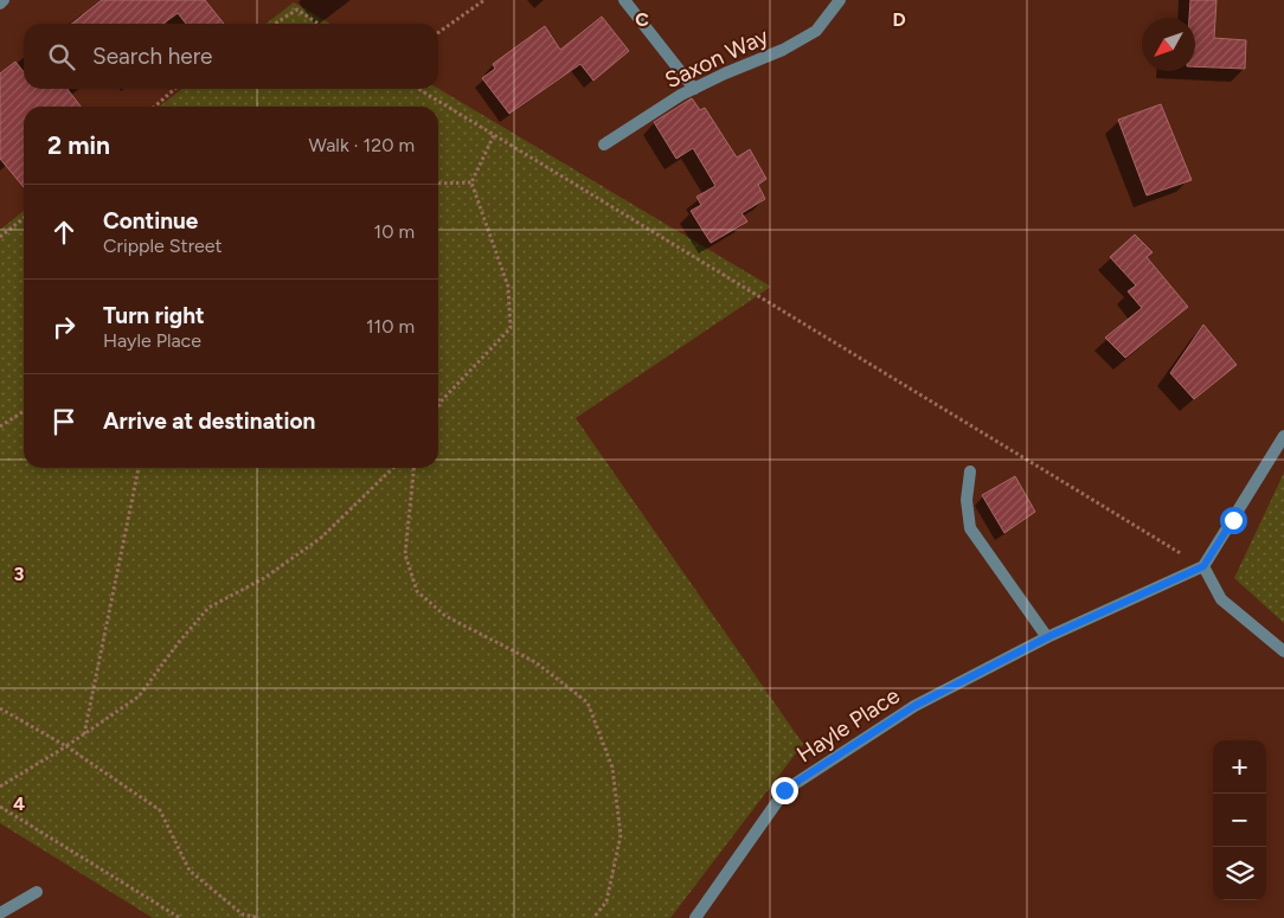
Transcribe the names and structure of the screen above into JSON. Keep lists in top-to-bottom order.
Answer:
{
  "streets": {
    "street": ["Saxon Way", "Hayle Place"]
  },
  "north": "bottom left",
  "page": {
    "search": "Search here",
    "heading": ["2 min", "Walk · 120 m"],
    "list": [
      ["Continue", "Cripple Street", "10 m"],
      ["Turn right", "Hayle Place", "110 m"],
      "Arrive at destination"
    ],
    "map_buttons": ["+", "−"]
  },
  "grid": {
    "columns": ["C", "D"],
    "rows": ["3", "4"]
  }
}
